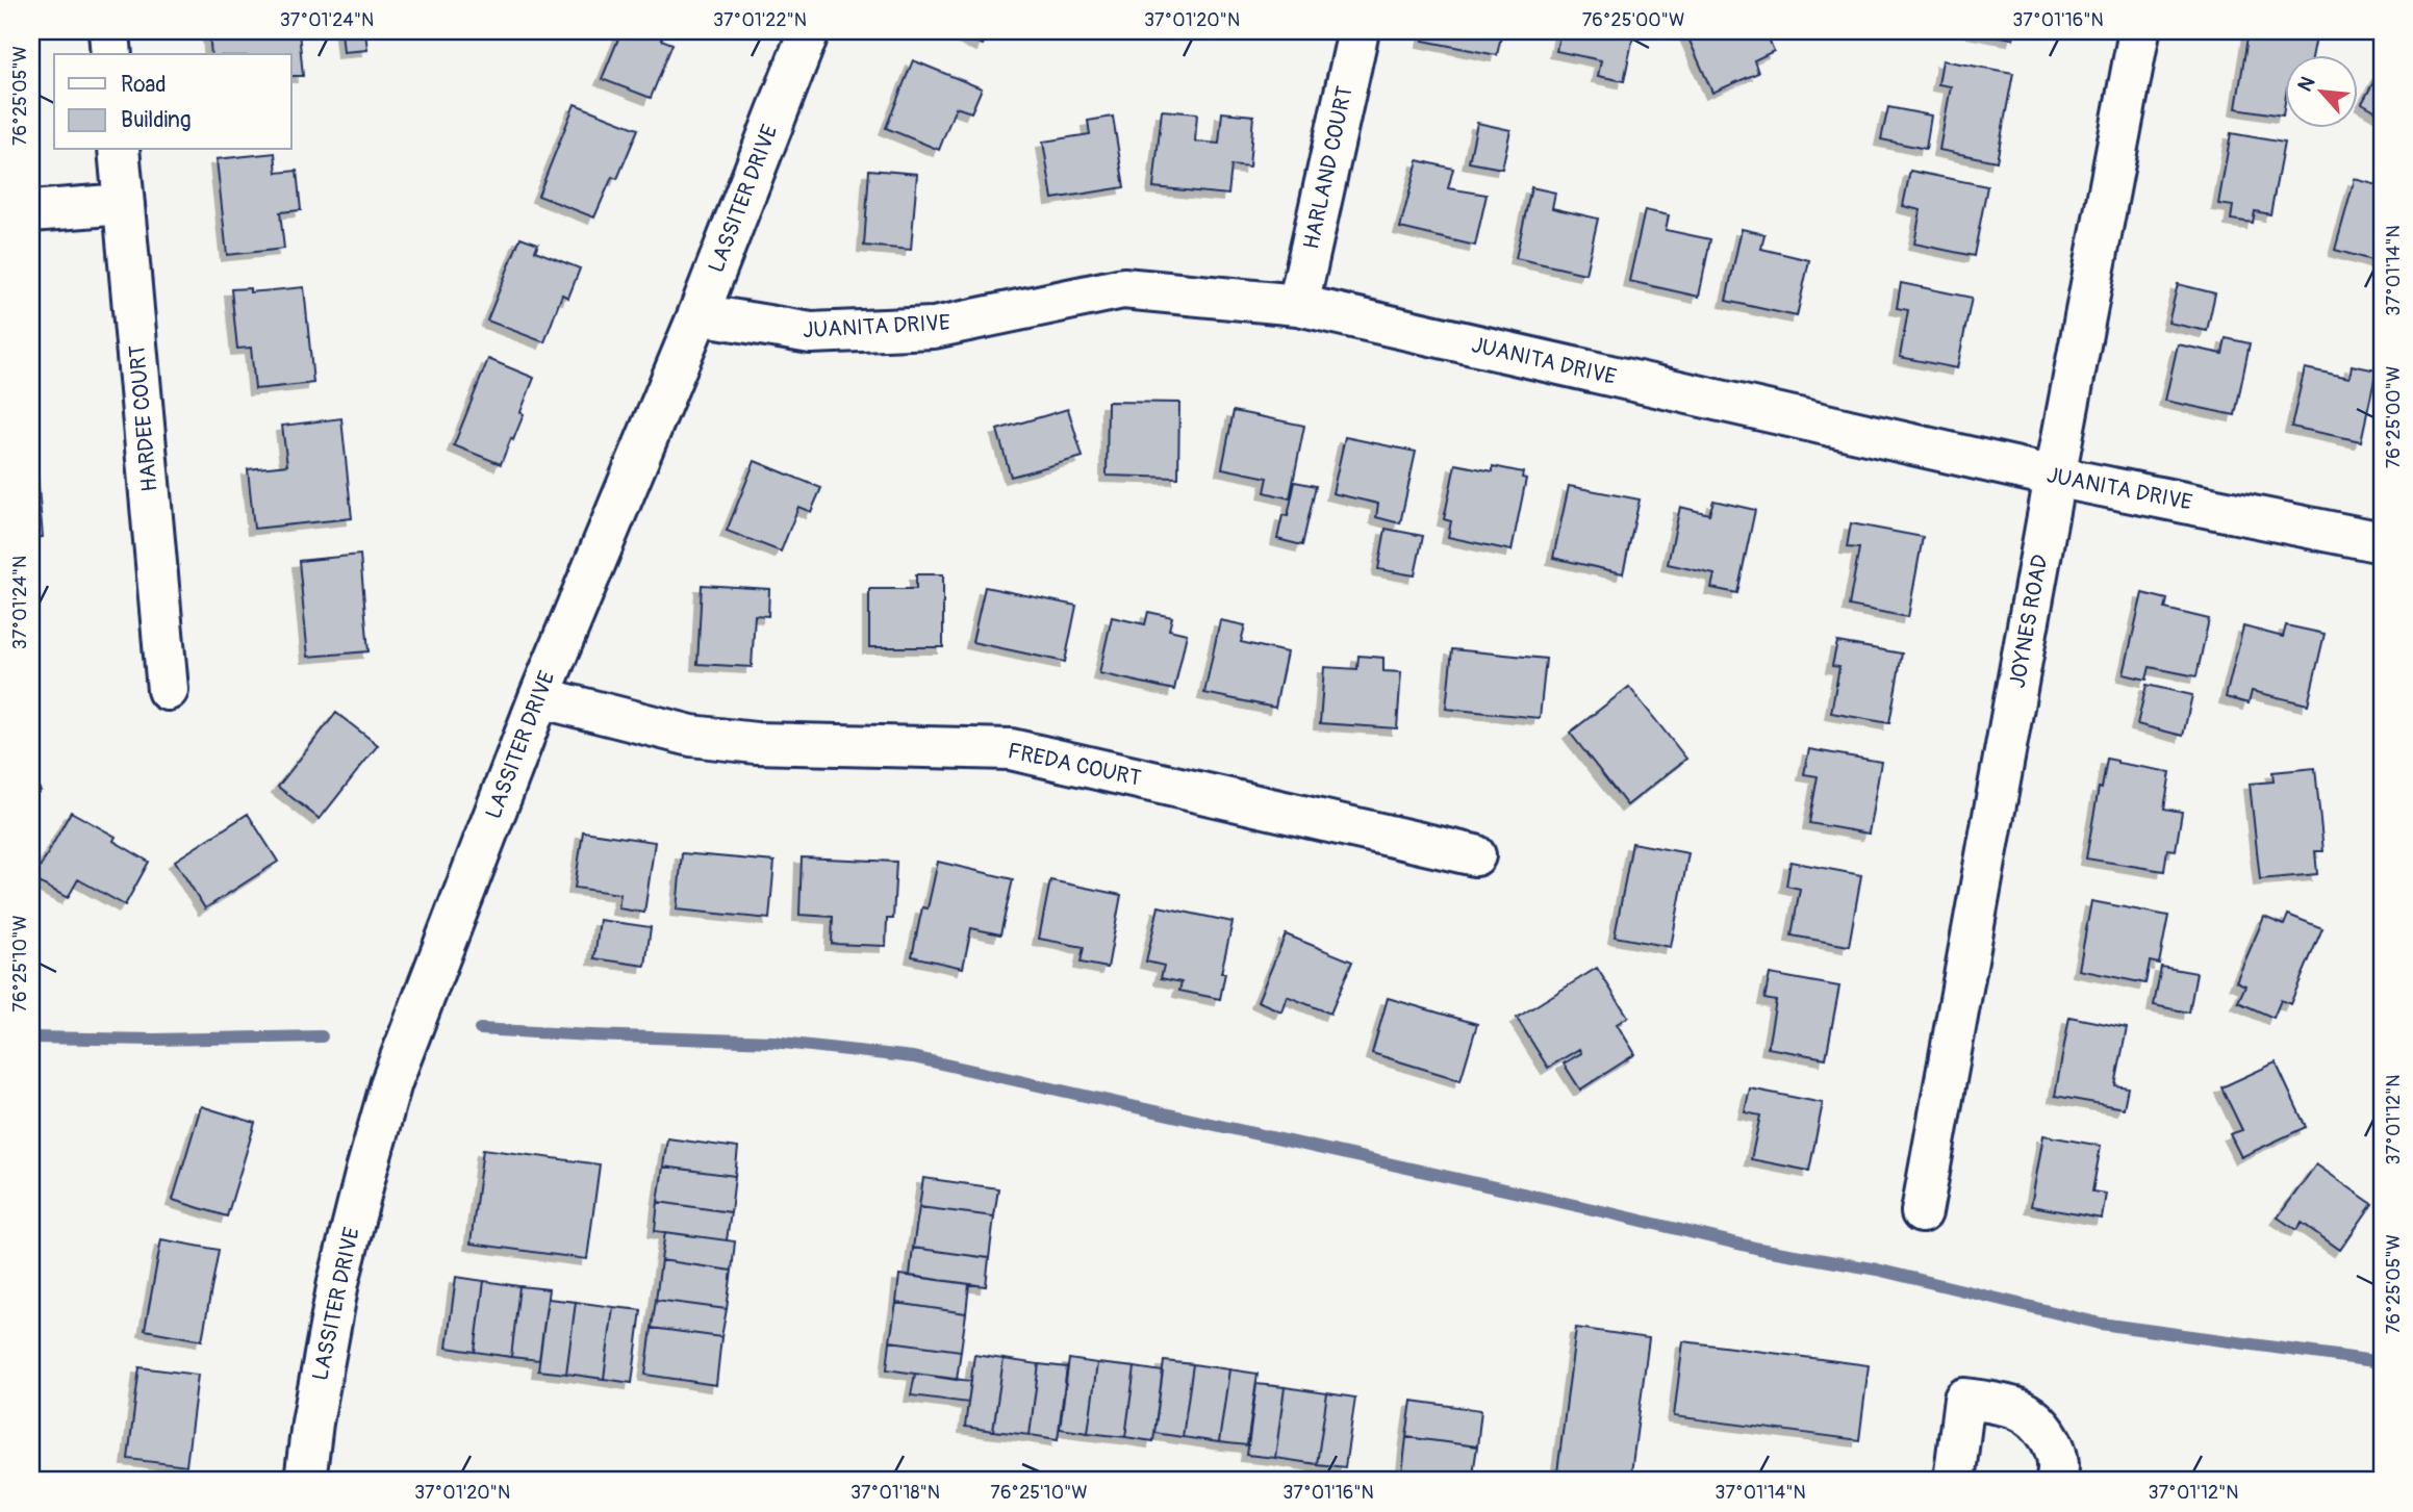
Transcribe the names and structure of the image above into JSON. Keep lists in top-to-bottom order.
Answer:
{
  "streets": {
    "street": [
      "HARLAND COURT",
      "LASSITER DRIVE",
      "JUANITA DRIVE",
      "HARDEE COURT",
      "JOYNES ROAD",
      "FREDA COURT"
    ]
  },
  "crossings": [
    ["HARLAND COURT", "JUANITA DRIVE"],
    ["LASSITER DRIVE", "JUANITA DRIVE"],
    ["LASSITER DRIVE", "FREDA COURT"],
    ["JUANITA DRIVE", "JOYNES ROAD"]
  ],
  "legend": ["Road", "Building"],
  "north": "top left",
  "coordinates": [
    "37°01'24\"N",
    "37°01'22\"N",
    "37°01'20\"N",
    "76°25'00\"W",
    "37°01'16\"N",
    "76°25'05\"W",
    "37°01'14\"N",
    "76°25'10\"W",
    "37°01'12\"N",
    "37°01'18\"N"
  ]
}
